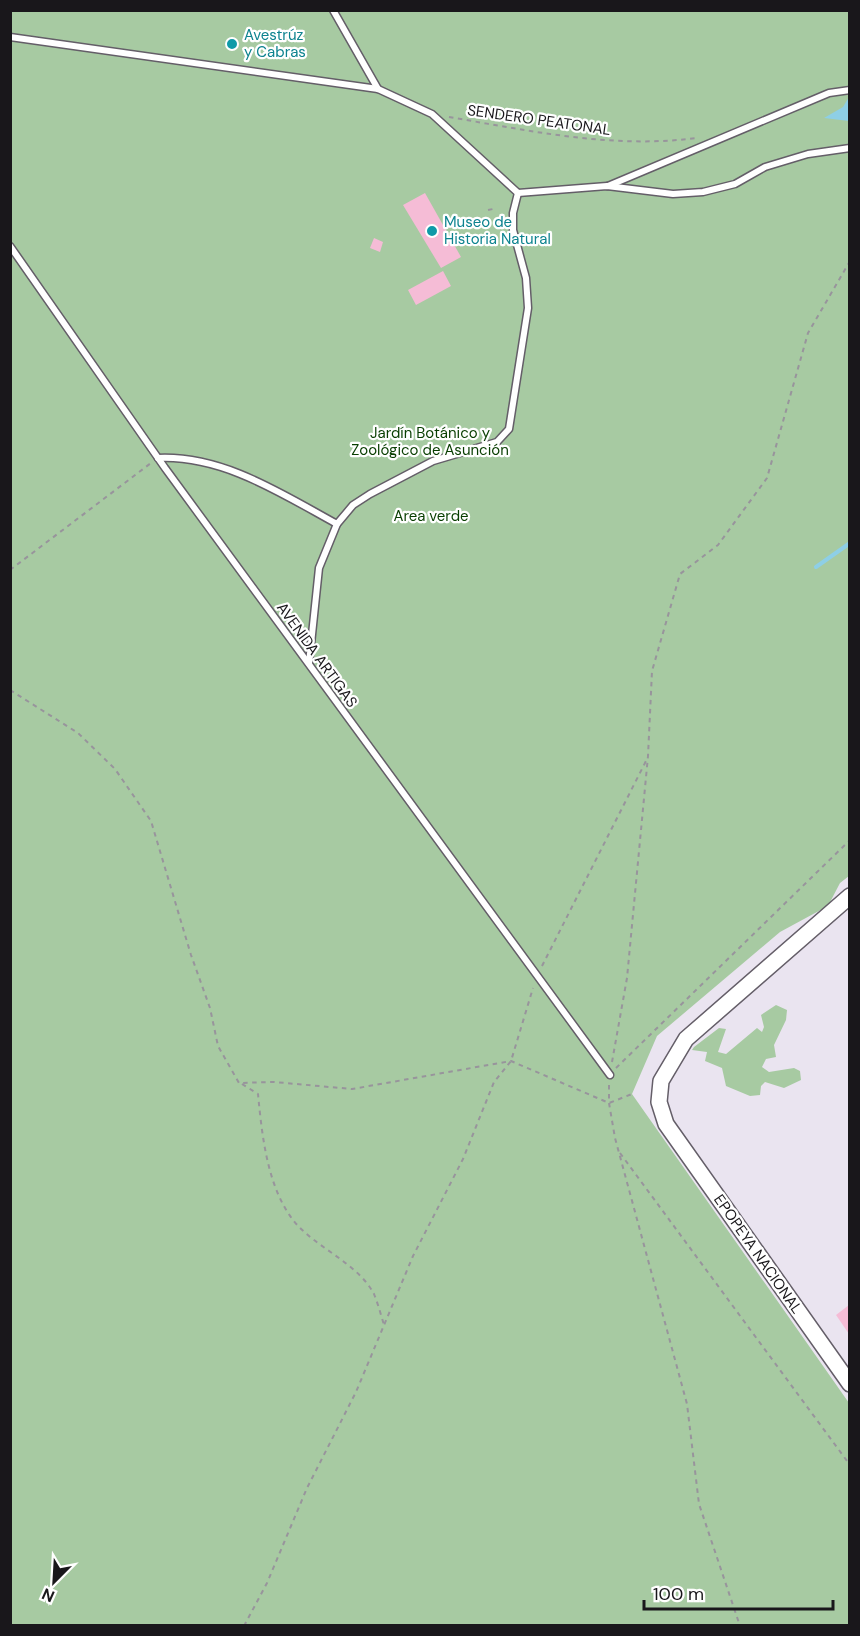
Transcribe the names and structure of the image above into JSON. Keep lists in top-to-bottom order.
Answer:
{
  "streets": {
    "street": ["EPOPEYA NACIONAL"],
    "lane": ["AVENIDA ARTIGAS"],
    "path": ["SENDERO PEATONAL"]
  },
  "parks": ["Jardín Botánico y Zoológico de Asunción", "Area verde"],
  "places": ["Avestrúz y Cabras", "Museo de Historia Natural"],
  "scale_bar": "100 m",
  "north": "bottom left"
}
